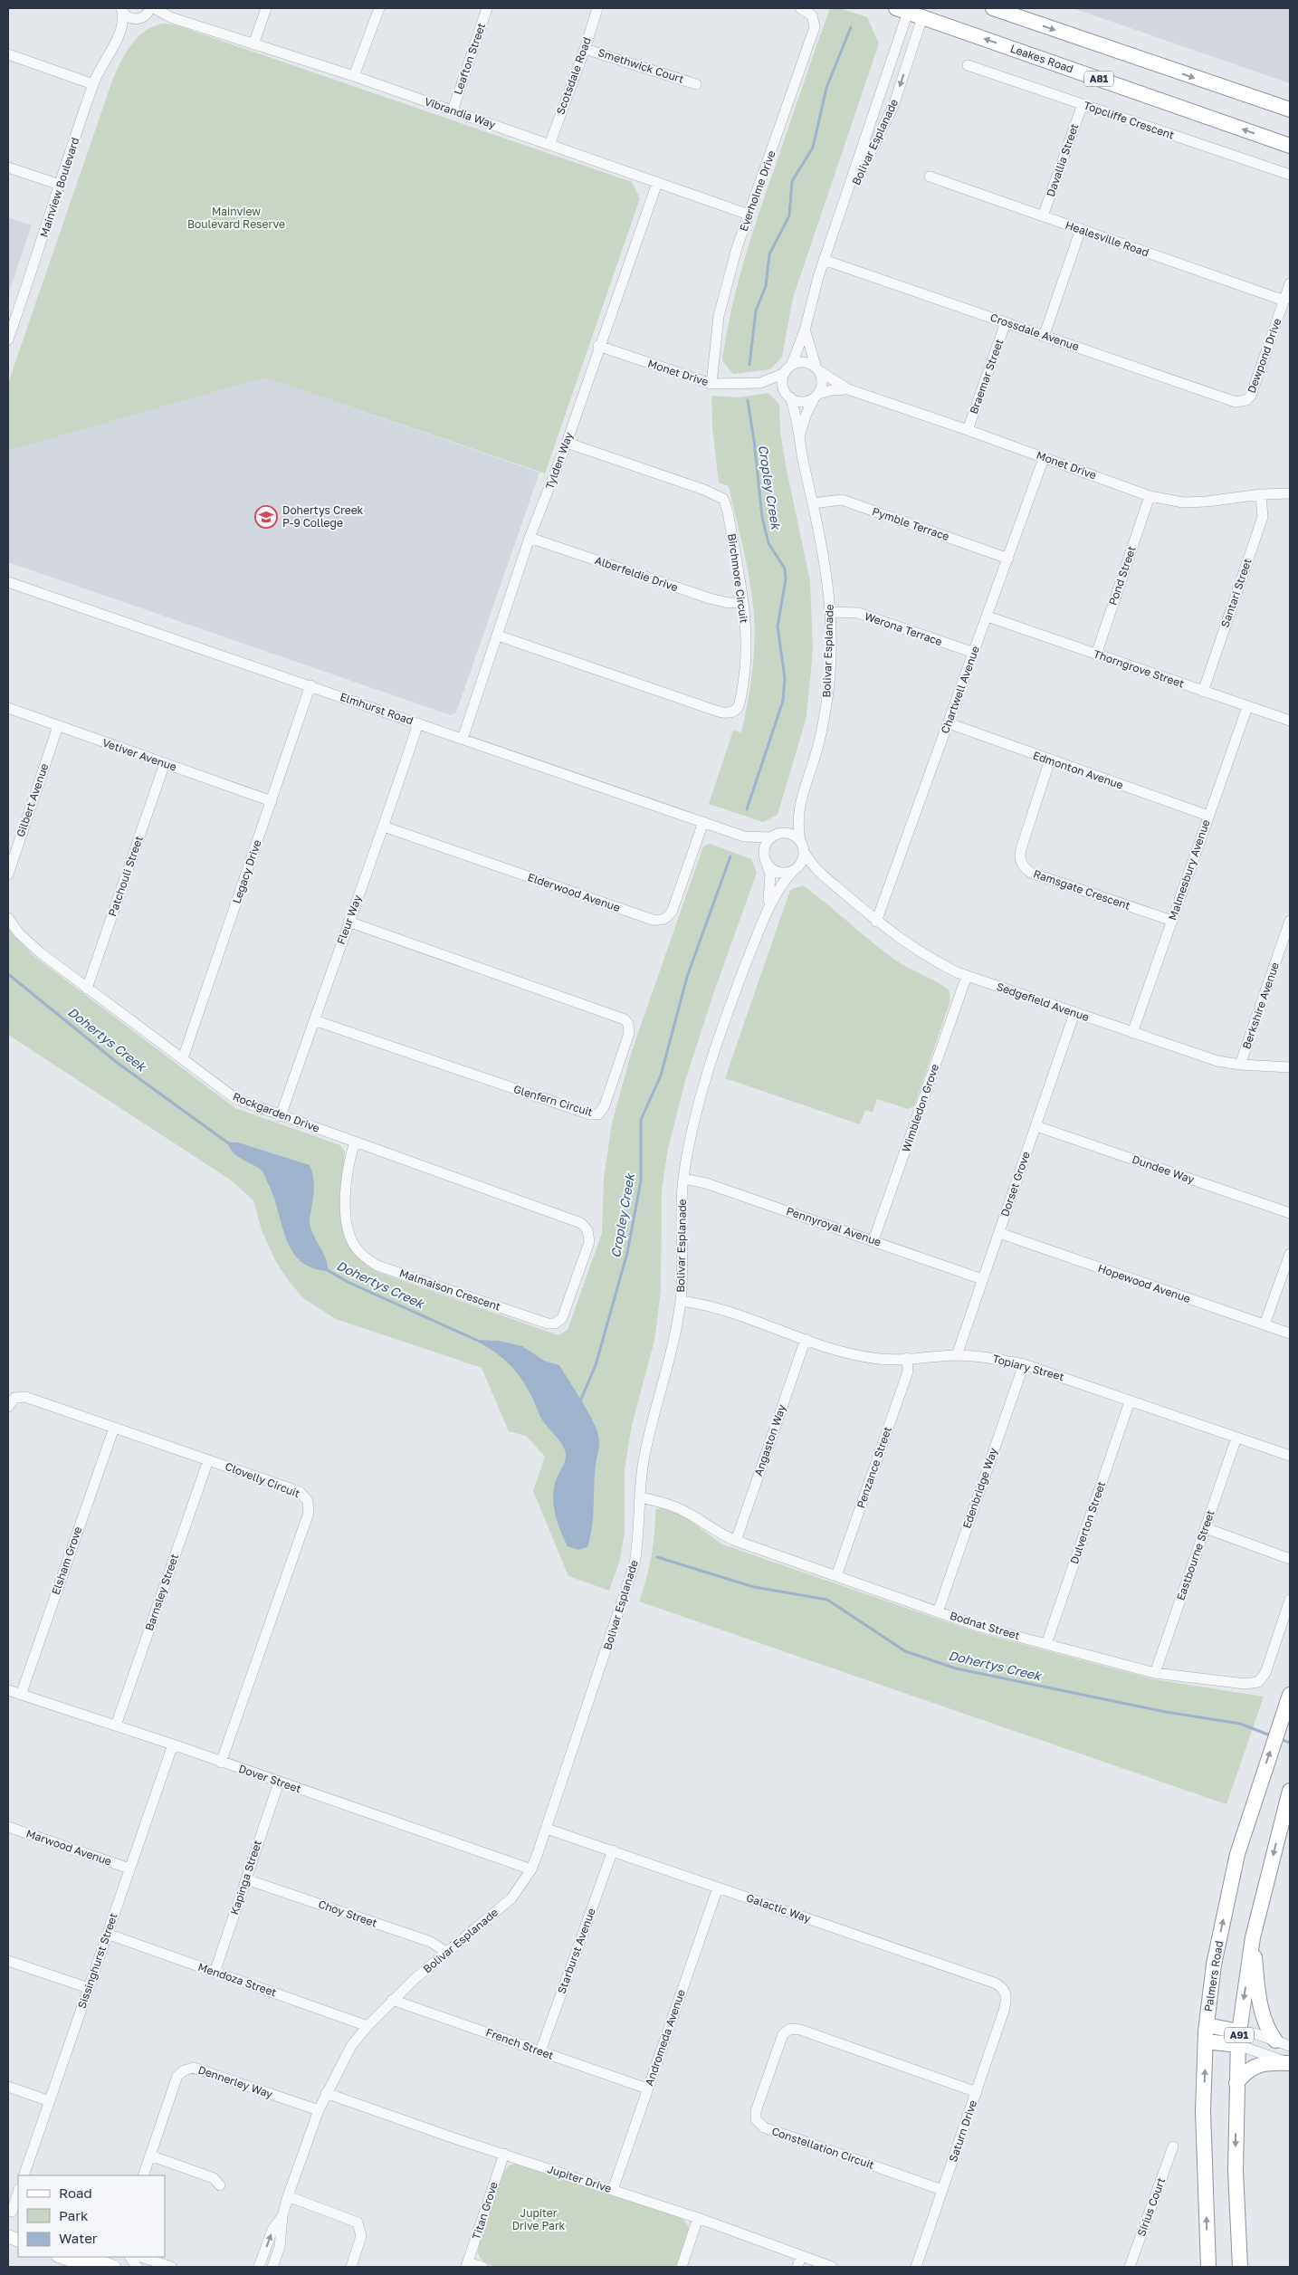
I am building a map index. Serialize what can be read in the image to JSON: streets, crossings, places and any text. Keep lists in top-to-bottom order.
{
  "streets": {
    "highway": [
      "Leakes Road",
      "A81",
      "Palmers Road",
      "A91"
    ],
    "street": [
      "Leafton Street",
      "Smethwick Court",
      "Scotsdale Road",
      "Vibrandia Way",
      "Topcliffe Crescent",
      "Bolivar Esplanade",
      "Davallia Street",
      "Mainview Boulevard",
      "Everholme Drive",
      "Healesville Road",
      "Crossdale Avenue",
      "Dewpond Drive",
      "Monet Drive",
      "Braemar Street",
      "Tylden Way",
      "Pymble Terrace",
      "Alberfeldie Drive",
      "Pond Street",
      "Birchmore Circuit",
      "Santari Street",
      "Werona Terrace",
      "Thorngrove Street",
      "Chartwell Avenue",
      "Elmhurst Road",
      "Vetiver Avenue",
      "Edmonton Avenue",
      "Gilbert Avenue",
      "Malmesbury Avenue",
      "Legacy Drive",
      "Patchouli Street",
      "Ramsgate Crescent",
      "Elderwood Avenue",
      "Fleur Way",
      "Sedgefield Avenue",
      "Berkshire Avenue",
      "Glenfern Circuit",
      "Wimbledon Grove",
      "Rockgarden Drive",
      "Dundee Way",
      "Dorset Grove",
      "Pennyroyal Avenue",
      "Hopewood Avenue",
      "Malmaison Crescent",
      "Topiary Street",
      "Angaston Way",
      "Penzance Street",
      "Clovelly Circuit",
      "Edenbridge Way",
      "Dulverton Street",
      "Eastbourne Street",
      "Elsham Grove",
      "Barnsley Street",
      "Bodnat Street",
      "Dover Street",
      "Marwood Avenue",
      "Kapinga Street",
      "Galactic Way",
      "Choy Street",
      "Starburst Avenue",
      "Sissinghurst Street",
      "Mendoza Street",
      "Andromeda Avenue",
      "French Street",
      "Dennerley Way",
      "Saturn Drive",
      "Constellation Circuit",
      "Jupiter Drive",
      "Sirius Court",
      "Titan Grove"
    ]
  },
  "crossings": [
    ["Leafton Street", "Vibrandia Way"],
    ["Leakes Road", "Bolivar Esplanade"],
    ["Smethwick Court", "Scotsdale Road"],
    ["Scotsdale Road", "Vibrandia Way"],
    ["Vibrandia Way", "Mainview Boulevard"],
    ["Vibrandia Way", "Everholme Drive"],
    ["Vibrandia Way", "Tylden Way"],
    ["Topcliffe Crescent", "Davallia Street"],
    ["Bolivar Esplanade", "Crossdale Avenue"],
    ["Bolivar Esplanade", "Monet Drive"],
    ["Bolivar Esplanade", "Pymble Terrace"],
    ["Bolivar Esplanade", "Werona Terrace"],
    ["Bolivar Esplanade", "Elmhurst Road"],
    ["Bolivar Esplanade", "Sedgefield Avenue"],
    ["Bolivar Esplanade", "Pennyroyal Avenue"],
    ["Bolivar Esplanade", "Topiary Street"],
    ["Bolivar Esplanade", "Bodnat Street"],
    ["Bolivar Esplanade", "Dover Street"],
    ["Bolivar Esplanade", "Galactic Way"],
    ["Bolivar Esplanade", "Choy Street"],
    ["Bolivar Esplanade", "Mendoza Street"],
    ["Bolivar Esplanade", "French Street"],
    ["Bolivar Esplanade", "Dennerley Way"],
    ["Bolivar Esplanade", "Jupiter Drive"],
    ["Davallia Street", "Healesville Road"],
    ["Everholme Drive", "Monet Drive"],
    ["Healesville Road", "Dewpond Drive"],
    ["Crossdale Avenue", "Dewpond Drive"],
    ["Crossdale Avenue", "Braemar Street"],
    ["Monet Drive", "Braemar Street"],
    ["Monet Drive", "Tylden Way"],
    ["Monet Drive", "Pond Street"],
    ["Monet Drive", "Santari Street"],
    ["Monet Drive", "Chartwell Avenue"],
    ["Tylden Way", "Alberfeldie Drive"],
    ["Tylden Way", "Birchmore Circuit"],
    ["Tylden Way", "Elmhurst Road"],
    ["Pymble Terrace", "Chartwell Avenue"],
    ["Alberfeldie Drive", "Birchmore Circuit"],
    ["Pond Street", "Thorngrove Street"],
    ["Santari Street", "Thorngrove Street"],
    ["Werona Terrace", "Chartwell Avenue"],
    ["Thorngrove Street", "Chartwell Avenue"],
    ["Thorngrove Street", "Malmesbury Avenue"],
    ["Chartwell Avenue", "Edmonton Avenue"],
    ["Chartwell Avenue", "Sedgefield Avenue"],
    ["Elmhurst Road", "Legacy Drive"],
    ["Elmhurst Road", "Elderwood Avenue"],
    ["Elmhurst Road", "Fleur Way"],
    ["Elmhurst Road", "Sedgefield Avenue"],
    ["Vetiver Avenue", "Gilbert Avenue"],
    ["Vetiver Avenue", "Legacy Drive"],
    ["Vetiver Avenue", "Patchouli Street"],
    ["Edmonton Avenue", "Malmesbury Avenue"],
    ["Edmonton Avenue", "Ramsgate Crescent"],
    ["Malmesbury Avenue", "Ramsgate Crescent"],
    ["Malmesbury Avenue", "Sedgefield Avenue"],
    ["Legacy Drive", "Rockgarden Drive"],
    ["Patchouli Street", "Rockgarden Drive"],
    ["Elderwood Avenue", "Fleur Way"],
    ["Fleur Way", "Glenfern Circuit"],
    ["Fleur Way", "Rockgarden Drive"],
    ["Sedgefield Avenue", "Berkshire Avenue"],
    ["Sedgefield Avenue", "Wimbledon Grove"],
    ["Sedgefield Avenue", "Dorset Grove"],
    ["Wimbledon Grove", "Pennyroyal Avenue"],
    ["Rockgarden Drive", "Malmaison Crescent"],
    ["Dundee Way", "Dorset Grove"],
    ["Dorset Grove", "Pennyroyal Avenue"],
    ["Dorset Grove", "Hopewood Avenue"],
    ["Dorset Grove", "Topiary Street"],
    ["Topiary Street", "Angaston Way"],
    ["Topiary Street", "Penzance Street"],
    ["Topiary Street", "Edenbridge Way"],
    ["Topiary Street", "Dulverton Street"],
    ["Topiary Street", "Eastbourne Street"],
    ["Angaston Way", "Bodnat Street"],
    ["Penzance Street", "Bodnat Street"],
    ["Clovelly Circuit", "Elsham Grove"],
    ["Clovelly Circuit", "Barnsley Street"],
    ["Clovelly Circuit", "Dover Street"],
    ["Edenbridge Way", "Bodnat Street"],
    ["Dulverton Street", "Bodnat Street"],
    ["Eastbourne Street", "Bodnat Street"],
    ["Elsham Grove", "Dover Street"],
    ["Barnsley Street", "Dover Street"],
    ["Dover Street", "Kapinga Street"],
    ["Dover Street", "Sissinghurst Street"],
    ["Marwood Avenue", "Sissinghurst Street"],
    ["Kapinga Street", "Choy Street"],
    ["Kapinga Street", "Mendoza Street"],
    ["Galactic Way", "Starburst Avenue"],
    ["Galactic Way", "Andromeda Avenue"],
    ["Galactic Way", "Saturn Drive"],
    ["Starburst Avenue", "French Street"],
    ["Sissinghurst Street", "Mendoza Street"],
    ["Andromeda Avenue", "French Street"],
    ["Andromeda Avenue", "Jupiter Drive"],
    ["Saturn Drive", "Constellation Circuit"],
    ["Jupiter Drive", "Titan Grove"]
  ],
  "water": ["Cropley Creek", "Dohertys Creek"],
  "parks": ["Mainview Boulevard Reserve", "Jupiter Drive Park"],
  "places": {
    "school or university": ["Dohertys Creek P-9 College"]
  },
  "legend": ["Road", "Park", "Water"]
}
